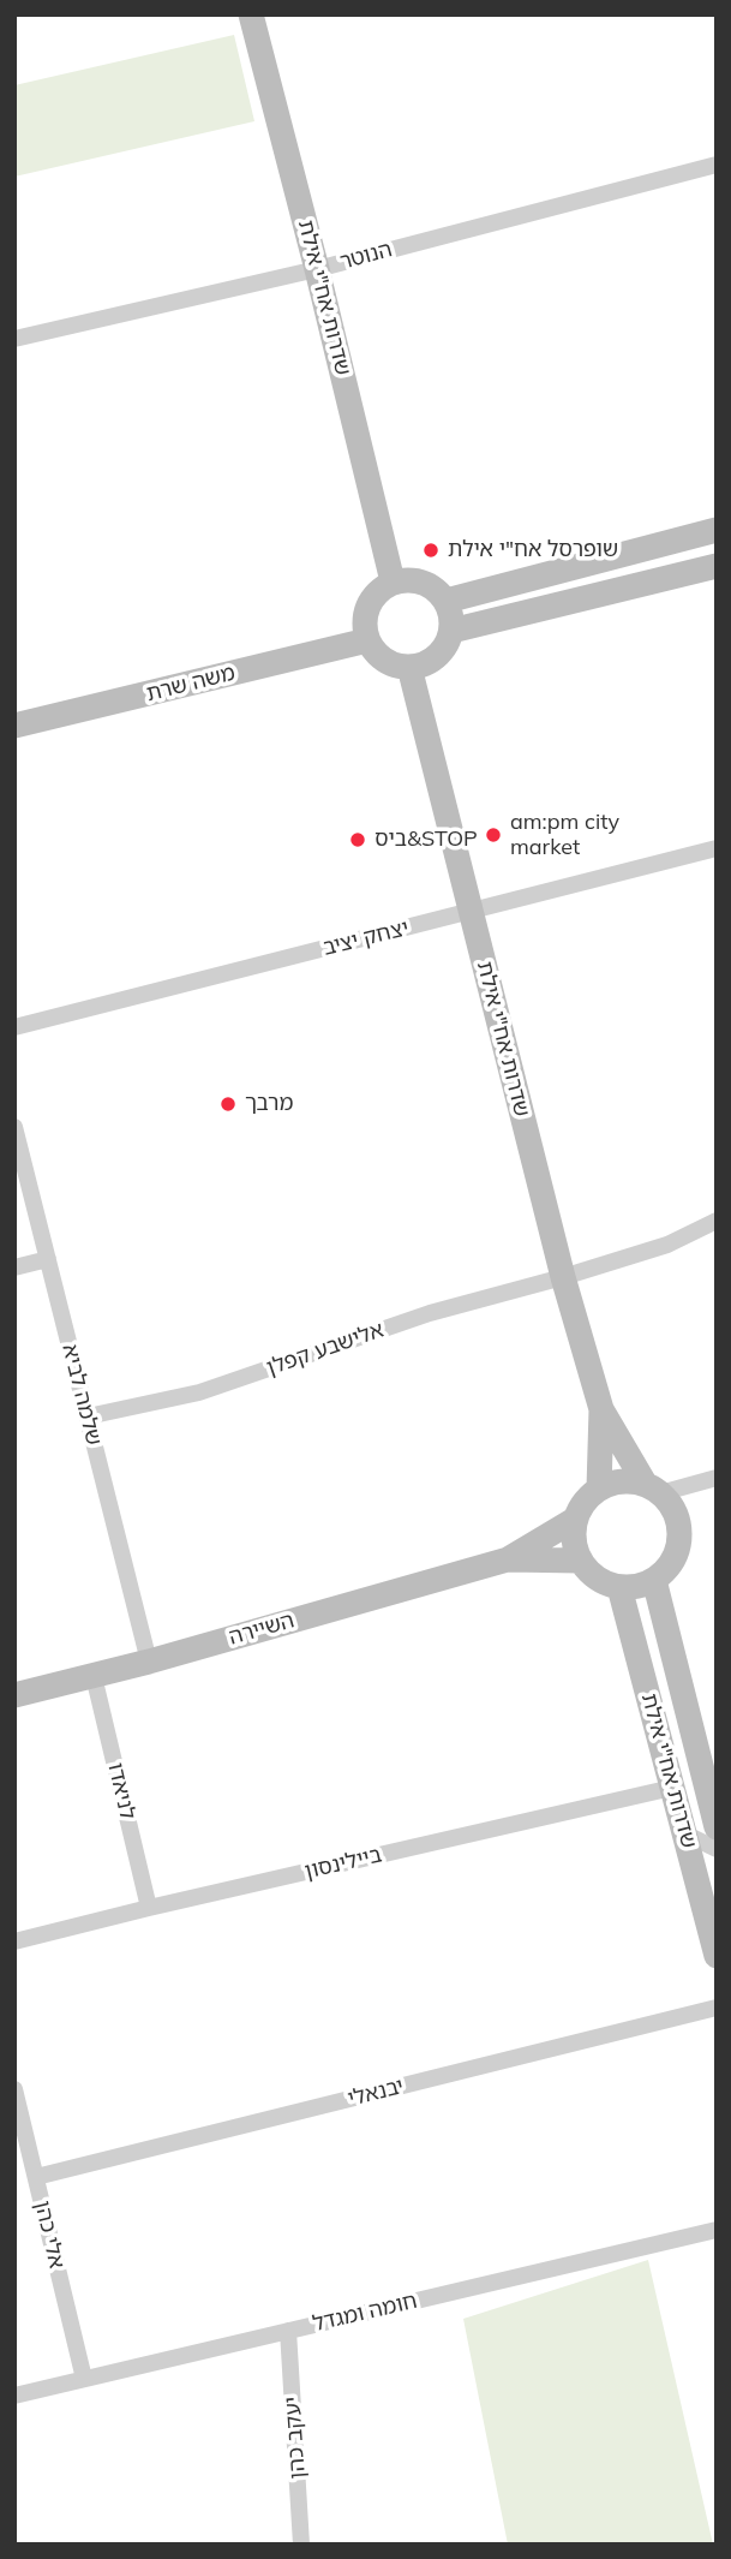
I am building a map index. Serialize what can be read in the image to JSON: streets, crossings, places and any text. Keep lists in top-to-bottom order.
{
  "streets": {
    "main road": ["שדרות אח\"י אילת", "משה שרת", "השיירה"],
    "street": [
      "הנוטר",
      "יצחק יציב",
      "אלישבע קפלן",
      "שלמה לביא",
      "לניאדו",
      "ביילינסון",
      "יבנאלי",
      "אלי כהן",
      "חומה ומגדל",
      "יעקב כהן"
    ]
  },
  "crossings": [
    ["הנוטר", "שדרות אח\"י אילת"],
    ["שדרות אח\"י אילת", "משה שרת"],
    ["שדרות אח\"י אילת", "יצחק יציב"],
    ["שדרות אח\"י אילת", "אלישבע קפלן"],
    ["שדרות אח\"י אילת", "השיירה"],
    ["שדרות אח\"י אילת", "ביילינסון"],
    ["אלישבע קפלן", "שלמה לביא"],
    ["שלמה לביא", "השיירה"],
    ["השיירה", "לניאדו"],
    ["לניאדו", "ביילינסון"],
    ["יבנאלי", "אלי כהן"],
    ["אלי כהן", "חומה ומגדל"],
    ["חומה ומגדל", "יעקב כהן"]
  ],
  "places": [
    "שופרסל אח\"י אילת",
    "am:pm city market",
    "ביס&STOP",
    "מרבך"
  ]
}
